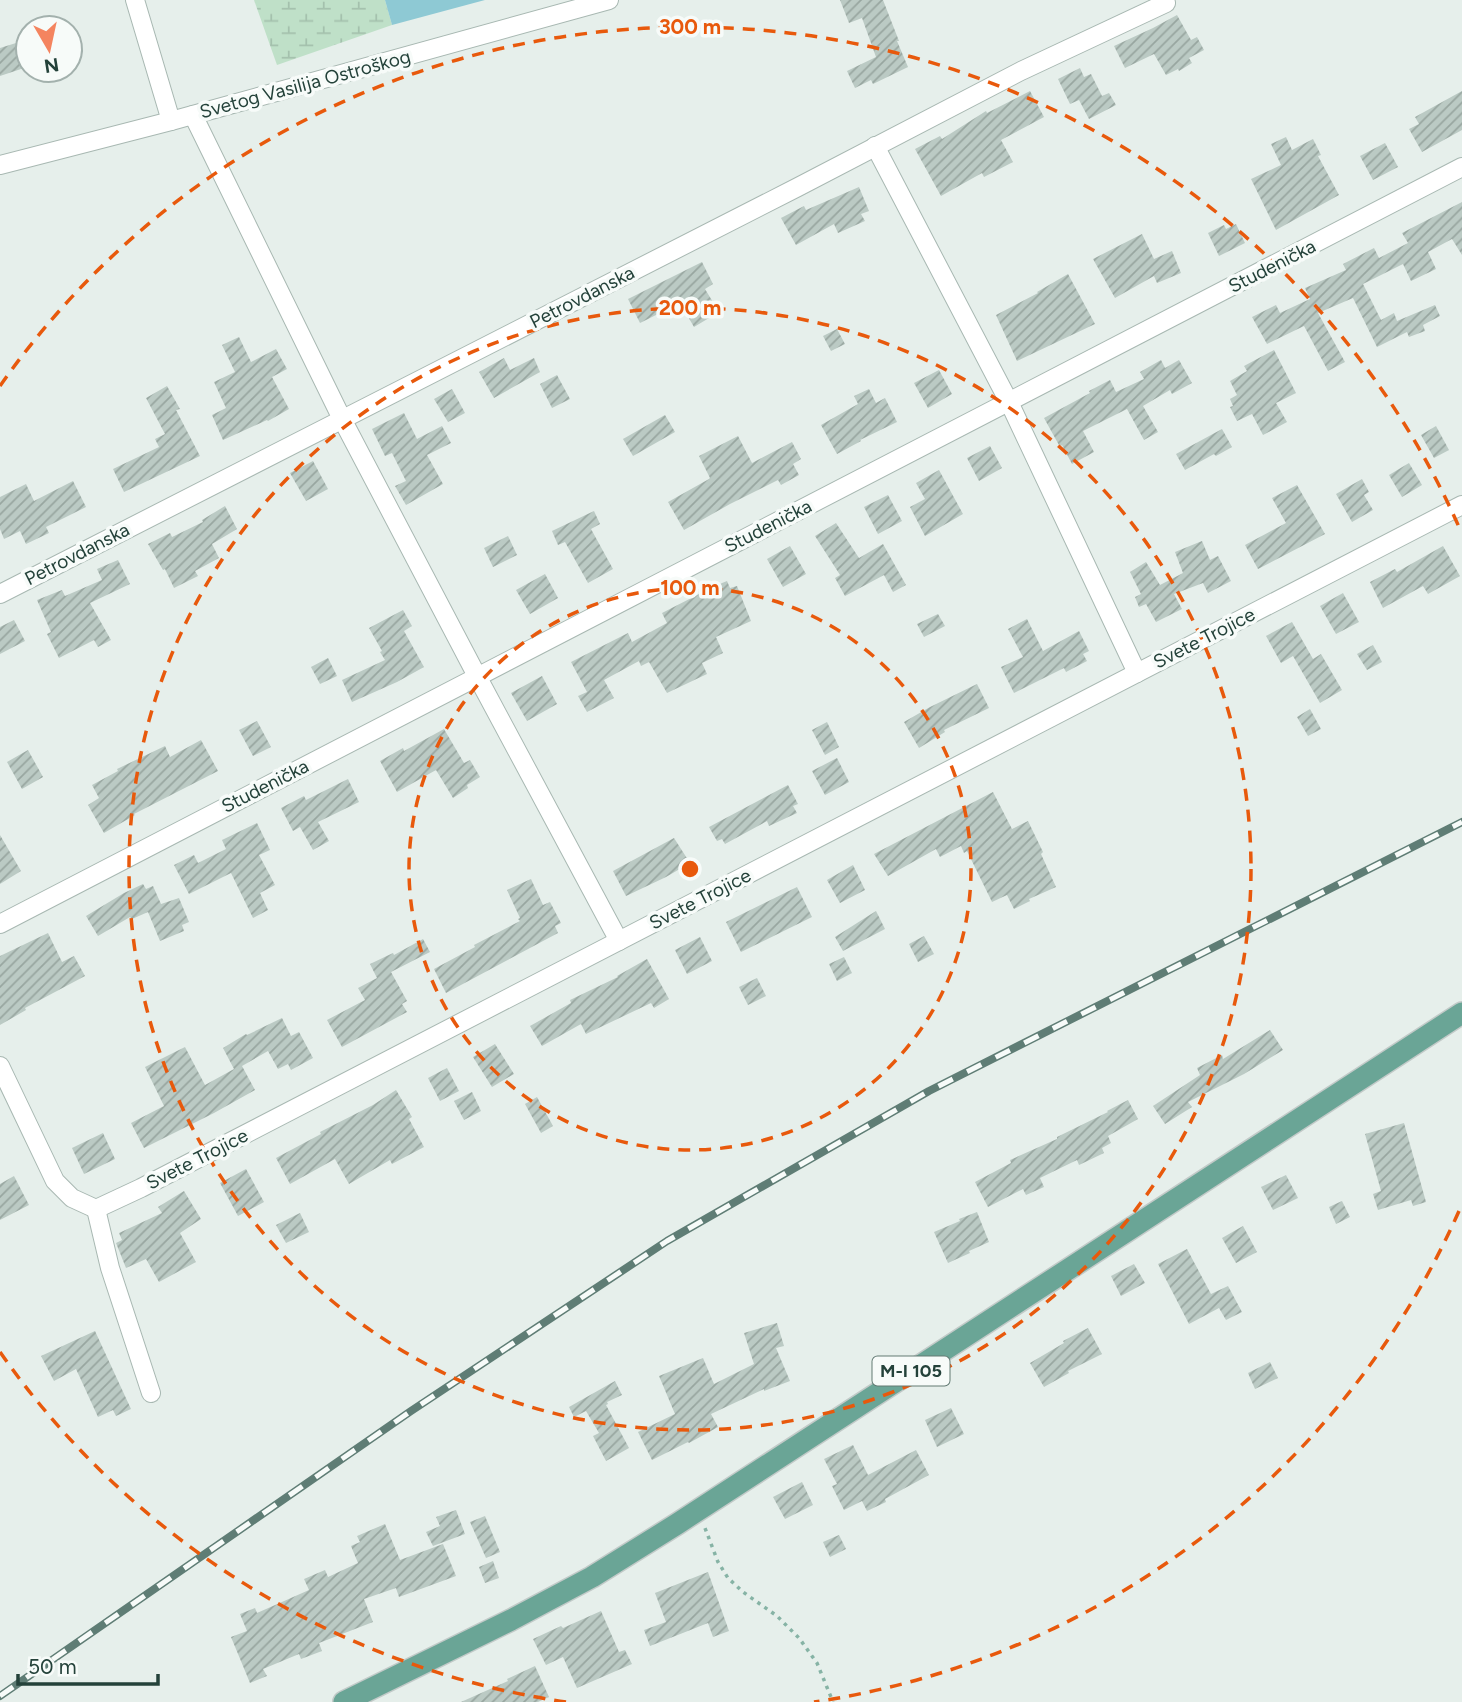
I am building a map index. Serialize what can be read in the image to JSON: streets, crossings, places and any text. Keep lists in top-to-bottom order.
{
  "streets": {
    "main road": ["M-I 105"],
    "street": [
      "Svetog Vasilija Ostroškog",
      "Studenička",
      "Petrovdanska",
      "Svete Trojice"
    ]
  },
  "scale_bar": "50 m",
  "north": "bottom",
  "rings": ["300 m", "200 m", "100 m"]
}
